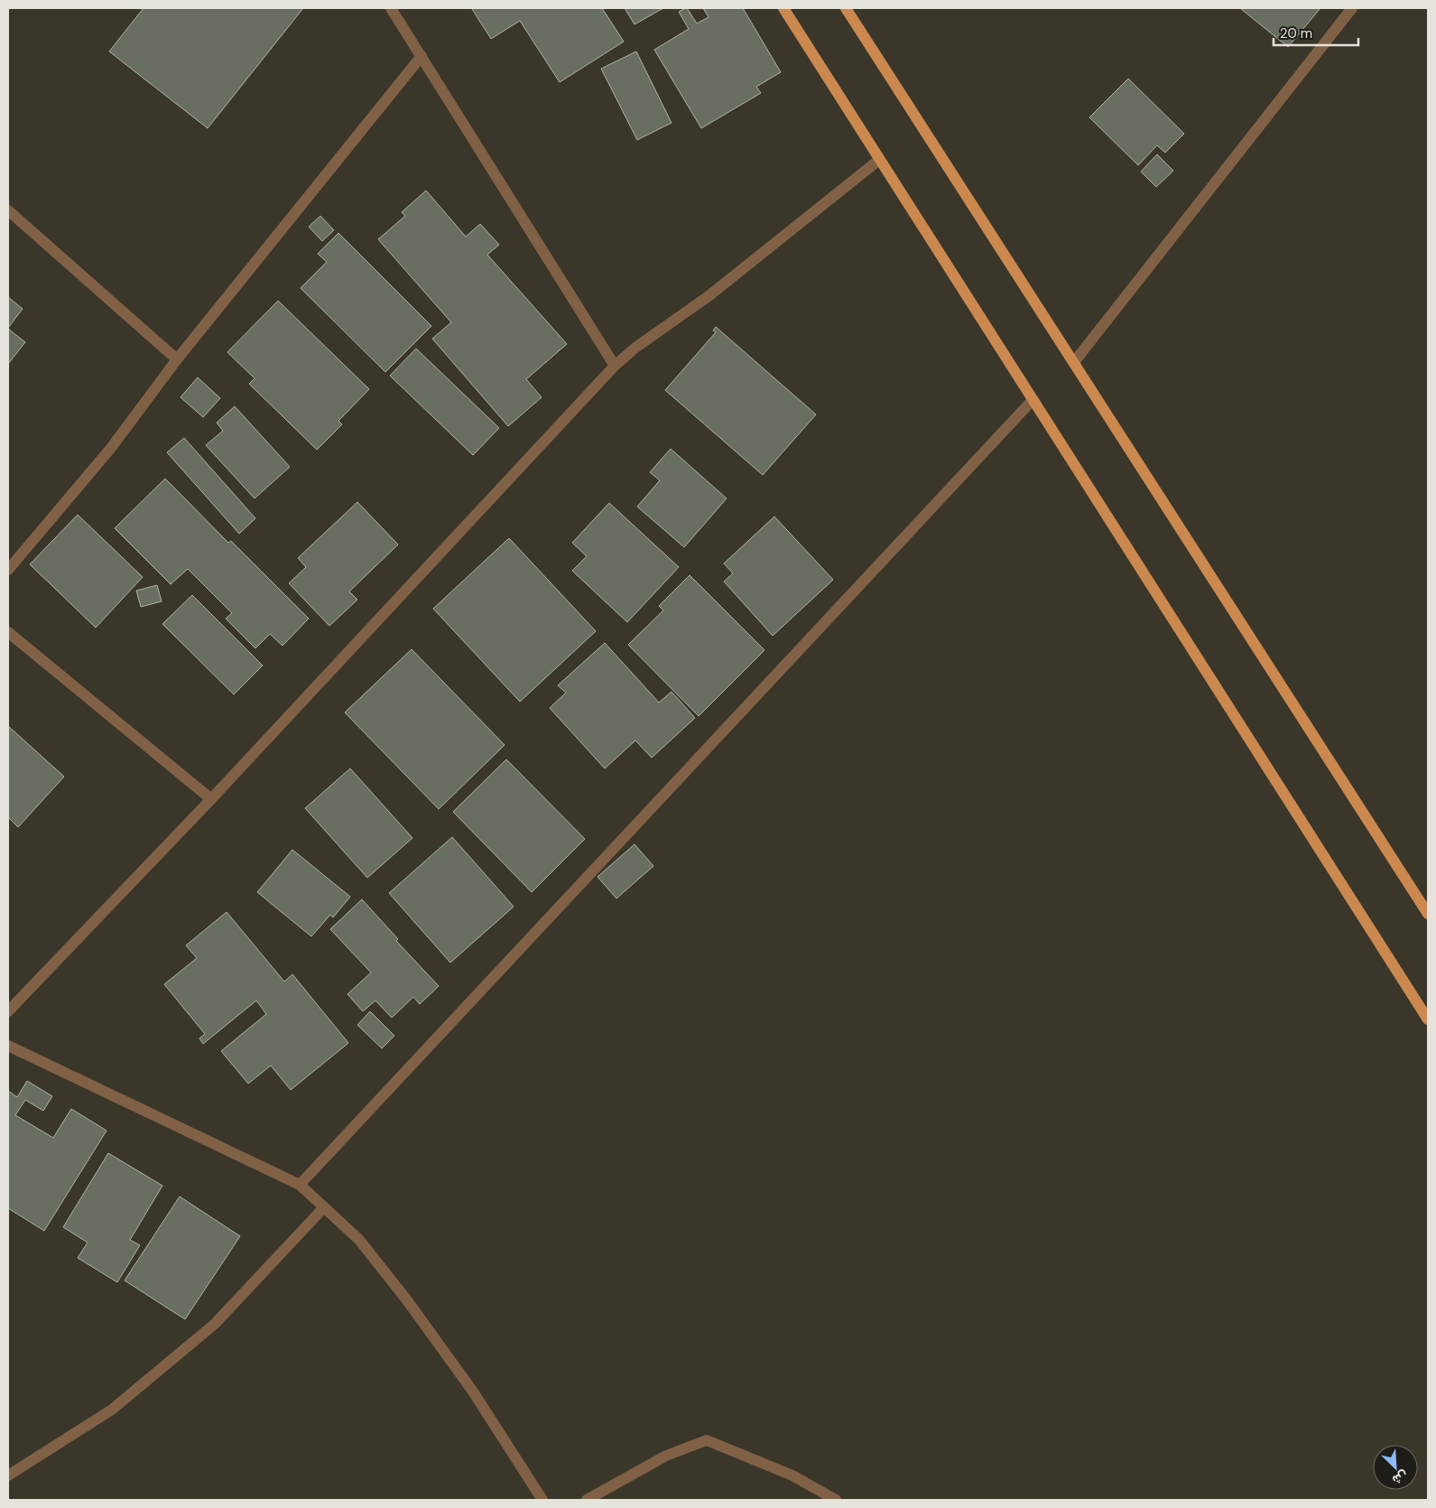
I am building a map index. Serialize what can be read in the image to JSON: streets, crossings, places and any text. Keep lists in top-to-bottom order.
{
  "scale_bar": "20 m",
  "north": "bottom right"
}
